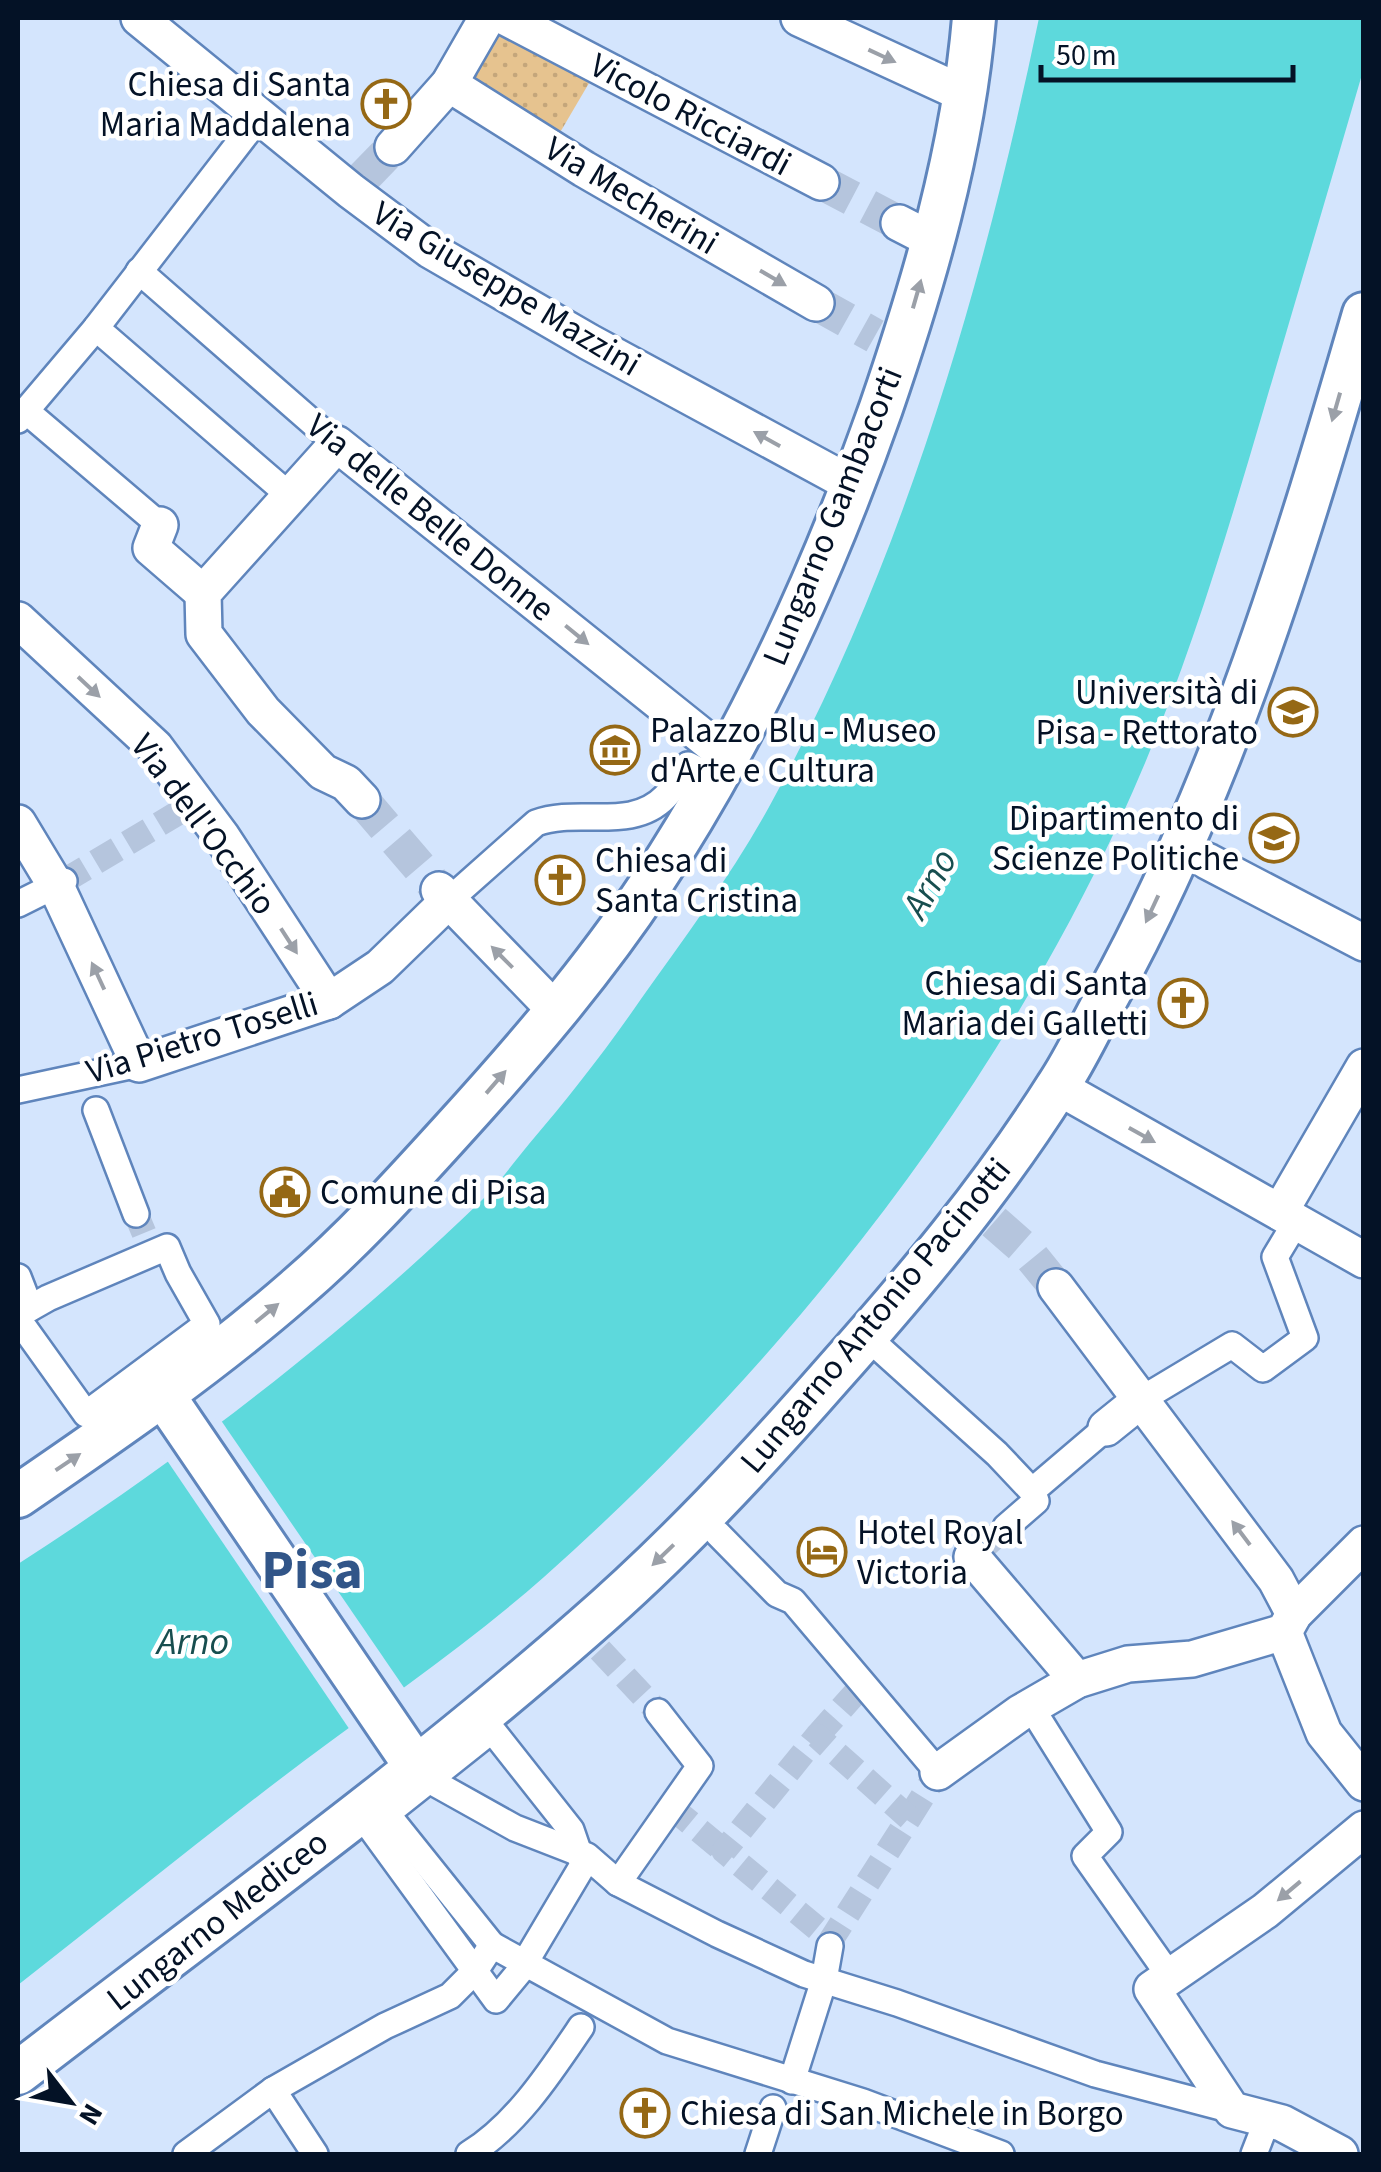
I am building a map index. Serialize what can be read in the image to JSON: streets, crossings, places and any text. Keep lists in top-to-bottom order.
{
  "streets": {
    "street": [
      "Vicolo Ricciardi",
      "Via Mecherini",
      "Via Giuseppe Mazzini",
      "Lungarno Gambacorti",
      "Via delle Belle Donne",
      "Via dell'Occhio",
      "Via Pietro Toselli",
      "Lungarno Antonio Pacinotti",
      "Lungarno Mediceo"
    ]
  },
  "crossings": [
    ["Via Giuseppe Mazzini", "Lungarno Gambacorti"],
    ["Lungarno Gambacorti", "Via delle Belle Donne"],
    ["Lungarno Gambacorti", "Via Pietro Toselli"],
    ["Via delle Belle Donne", "Via Pietro Toselli"],
    ["Via dell'Occhio", "Via Pietro Toselli"],
    ["Lungarno Antonio Pacinotti", "Lungarno Mediceo"]
  ],
  "one_way": ["Lungarno Gambacorti", "Lungarno Antonio Pacinotti"],
  "districts": ["Pisa"],
  "water": ["Arno"],
  "places": {
    "church": [
      "Chiesa di Santa Maria Maddalena",
      "Chiesa di Santa Cristina",
      "Chiesa di Santa Maria dei Galletti",
      "Chiesa di San Michele in Borgo"
    ],
    "school or university": ["Università di Pisa - Rettorato", "Dipartimento di Scienze Politiche"],
    "museum": ["Palazzo Blu - Museo d'Arte e Cultura"],
    "public building": ["Comune di Pisa"],
    "hotel": ["Hotel Royal Victoria"]
  },
  "scale_bar": "50 m",
  "north": "bottom right"
}
